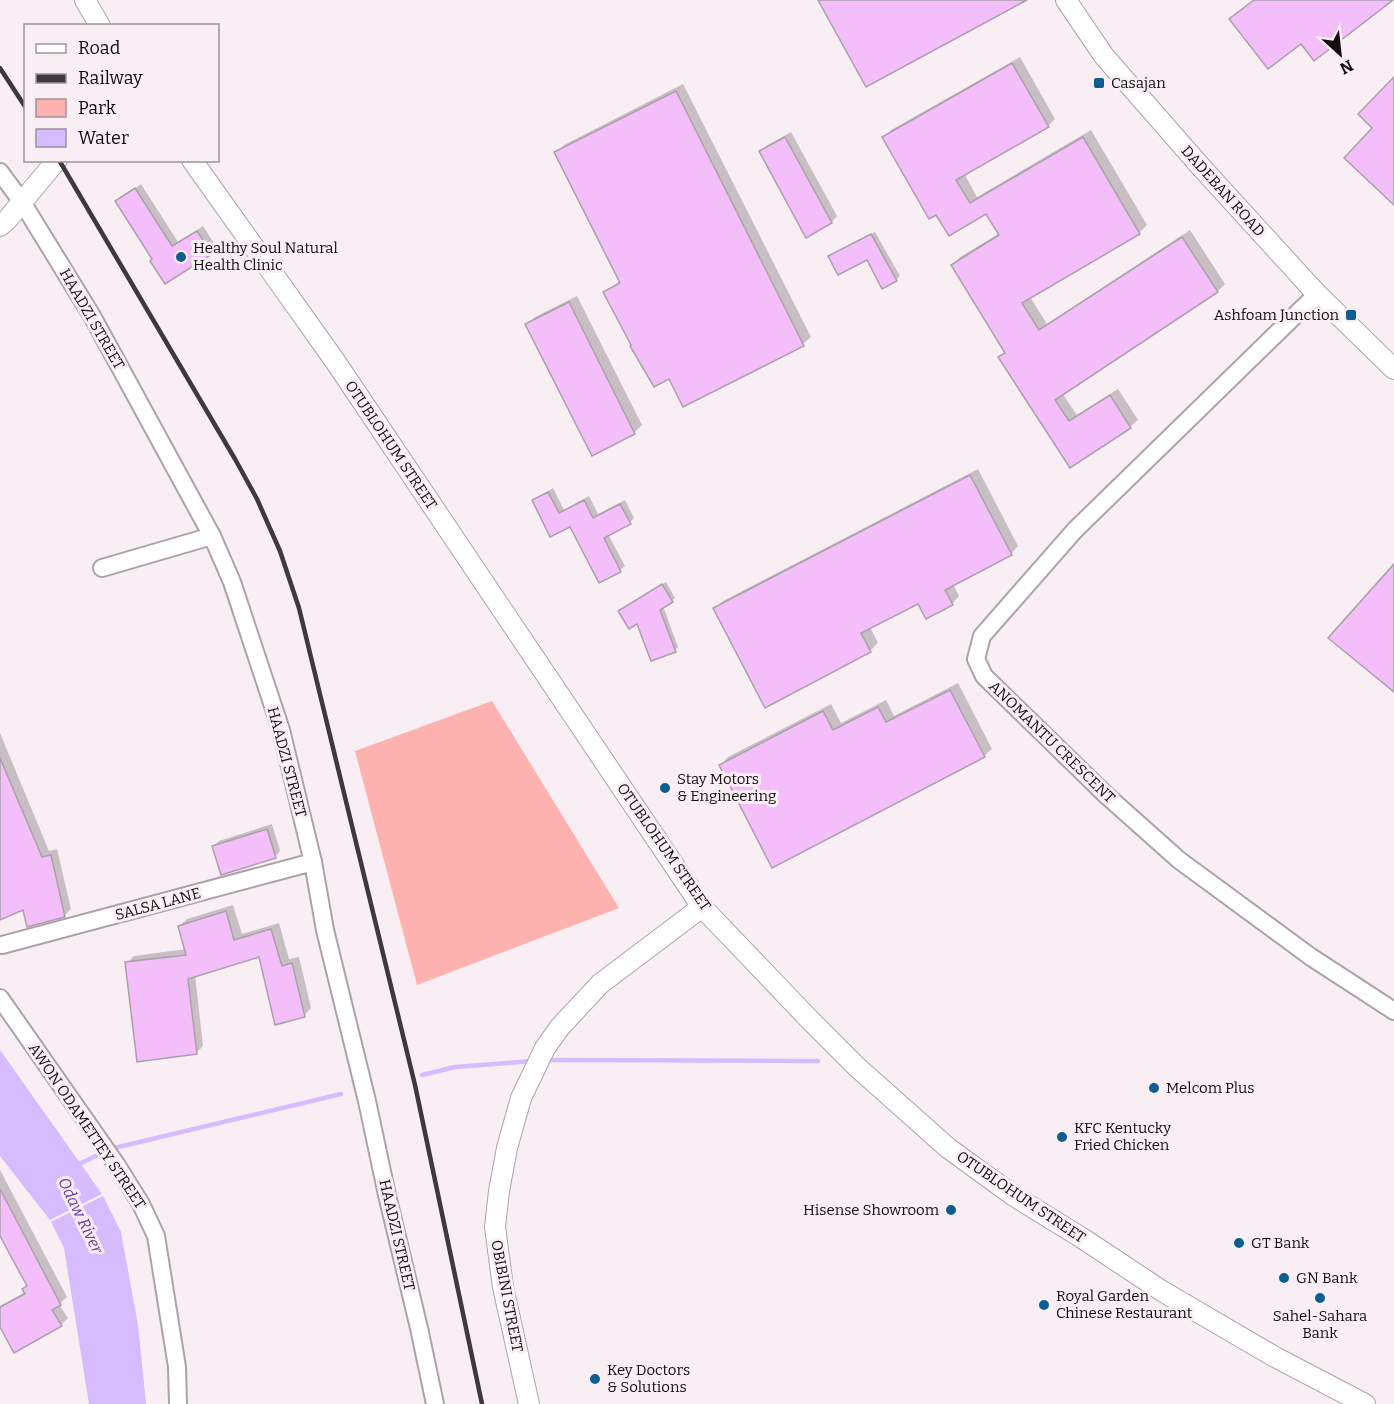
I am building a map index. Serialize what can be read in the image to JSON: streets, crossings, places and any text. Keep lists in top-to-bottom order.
{
  "streets": {
    "street": [
      "DADEBAN ROAD",
      "HAADZI STREET",
      "OTUBLOHUM STREET",
      "ANOMANTU CRESCENT",
      "SALSA LANE",
      "AWON ODAMETTEY STREET",
      "OBIBINI STREET"
    ]
  },
  "crossings": [
    ["DADEBAN ROAD", "ANOMANTU CRESCENT"],
    ["HAADZI STREET", "SALSA LANE"],
    ["OTUBLOHUM STREET", "OBIBINI STREET"]
  ],
  "water": ["Odaw River"],
  "places": {
    "transit": ["Casajan", "Ashfoam Junction"],
    "other": [
      "Healthy Soul Natural Health Clinic",
      "Stay Motors & Engineering",
      "Melcom Plus",
      "KFC Kentucky Fried Chicken",
      "Hisense Showroom",
      "GT Bank",
      "GN Bank",
      "Sahel-Sahara Bank",
      "Royal Garden Chinese Restaurant",
      "Key Doctors & Solutions"
    ]
  },
  "legend": [
    "Road",
    "Railway",
    "Park",
    "Water"
  ],
  "north": "bottom right"
}
